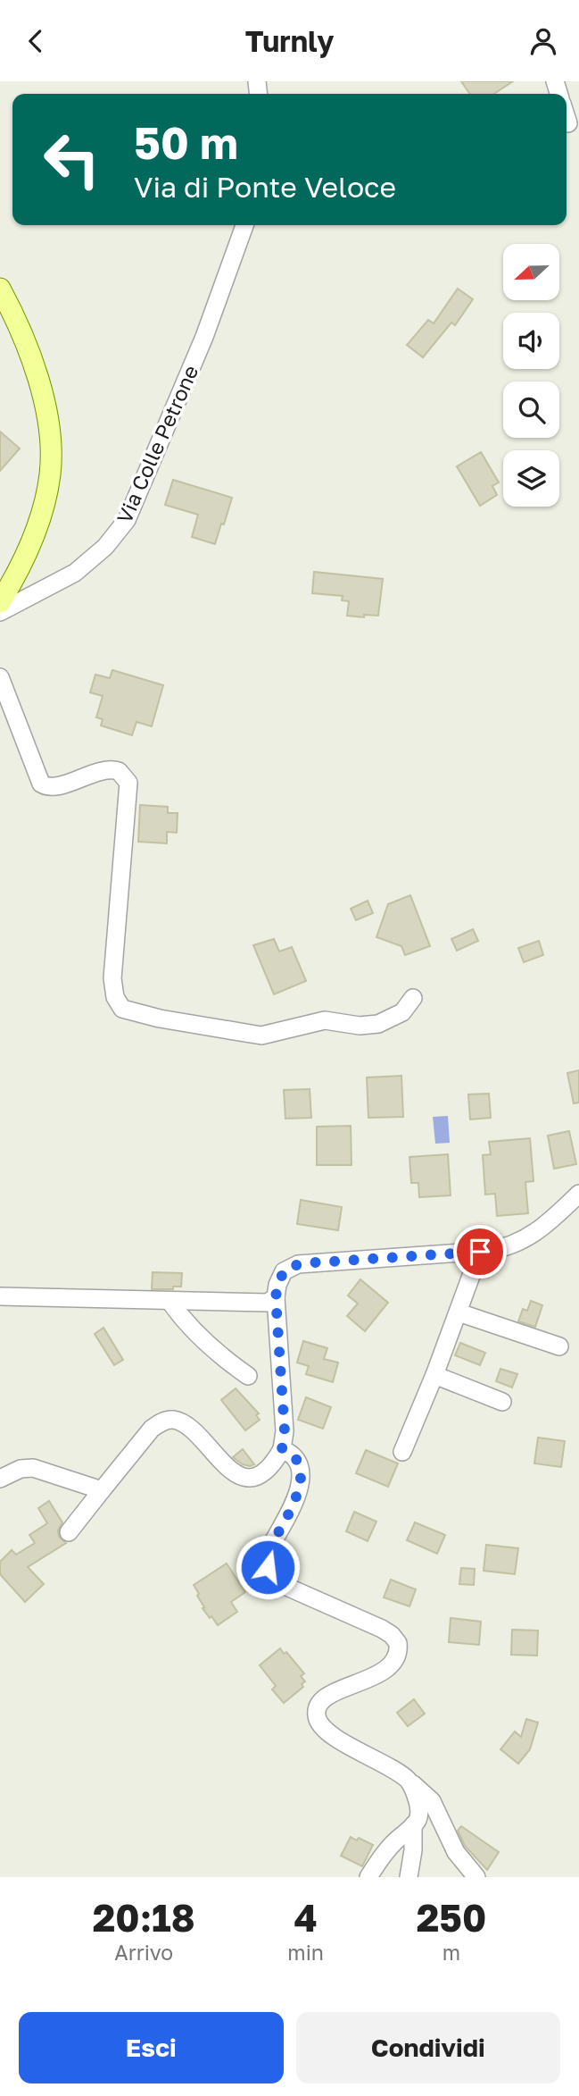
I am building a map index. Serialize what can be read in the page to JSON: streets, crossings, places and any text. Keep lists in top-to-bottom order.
{
  "streets": {
    "street": ["Via Colle Petrone"]
  },
  "north": "left",
  "page": {
    "header": "Turnly",
    "turn": ["50 m", "Via di Ponte Veloce"],
    "eta": [
      "20:18",
      "Arrivo",
      "4",
      "min",
      "250",
      "m"
    ],
    "buttons": ["Esci", "Condividi"]
  }
}
